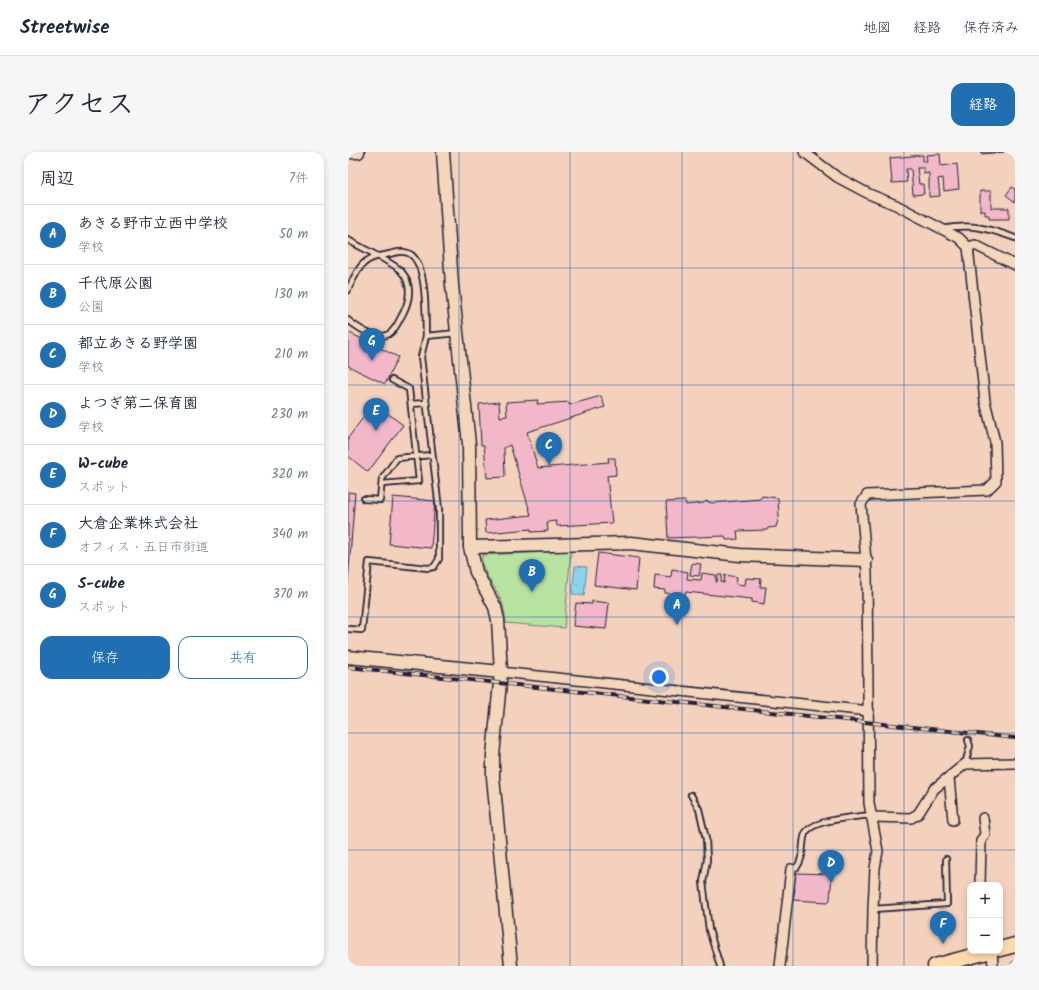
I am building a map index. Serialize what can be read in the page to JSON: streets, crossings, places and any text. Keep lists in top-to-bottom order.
{
  "page": {
    "header": "Streetwise",
    "nav": ["地図", "経路", "保存済み"],
    "title": "アクセス",
    "buttons": [
      "経路",
      ["保存", "共有"]
    ],
    "heading": ["周辺", "7件"],
    "list": [
      {
        "mark": "A",
        "name": "あきる野市立西中学校",
        "note": "学校",
        "value": "50 m"
      },
      {
        "mark": "B",
        "name": "千代原公園",
        "note": "公園",
        "value": "130 m"
      },
      {
        "mark": "C",
        "name": "都立あきる野学園",
        "note": "学校",
        "value": "210 m"
      },
      {
        "mark": "D",
        "name": "よつぎ第二保育園",
        "note": "学校",
        "value": "230 m"
      },
      {
        "mark": "E",
        "name": "W-cube",
        "note": "スポット",
        "value": "320 m"
      },
      {
        "mark": "F",
        "name": "大倉企業株式会社",
        "note": "オフィス · 五日市街道",
        "value": "340 m"
      },
      {
        "mark": "G",
        "name": "S-cube",
        "note": "スポット",
        "value": "370 m"
      }
    ],
    "pins": [
      "G",
      "E",
      "C",
      "B",
      "A",
      "D",
      "F"
    ],
    "map_buttons": ["+", "−"]
  }
}
